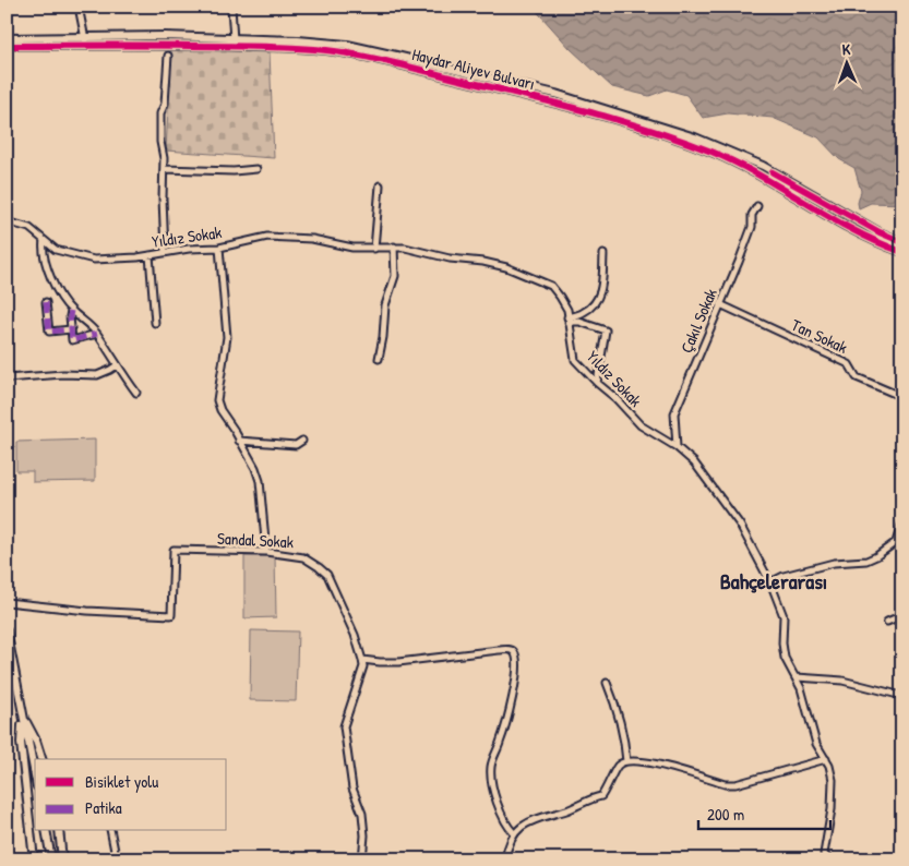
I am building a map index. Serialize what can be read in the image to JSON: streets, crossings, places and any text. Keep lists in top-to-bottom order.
{
  "streets": {
    "main road": ["Haydar Aliyev Bulvarı"],
    "street": [
      "Yıldız Sokak",
      "Çakıl Sokak",
      "Tan Sokak",
      "Sandal Sokak"
    ]
  },
  "crossings": [
    ["Yıldız Sokak", "Çakıl Sokak"],
    ["Çakıl Sokak", "Tan Sokak"]
  ],
  "districts": ["Bahçelerarası"],
  "legend": ["Bisiklet yolu", "Patika"],
  "scale_bar": "200 m",
  "north": "top"
}
